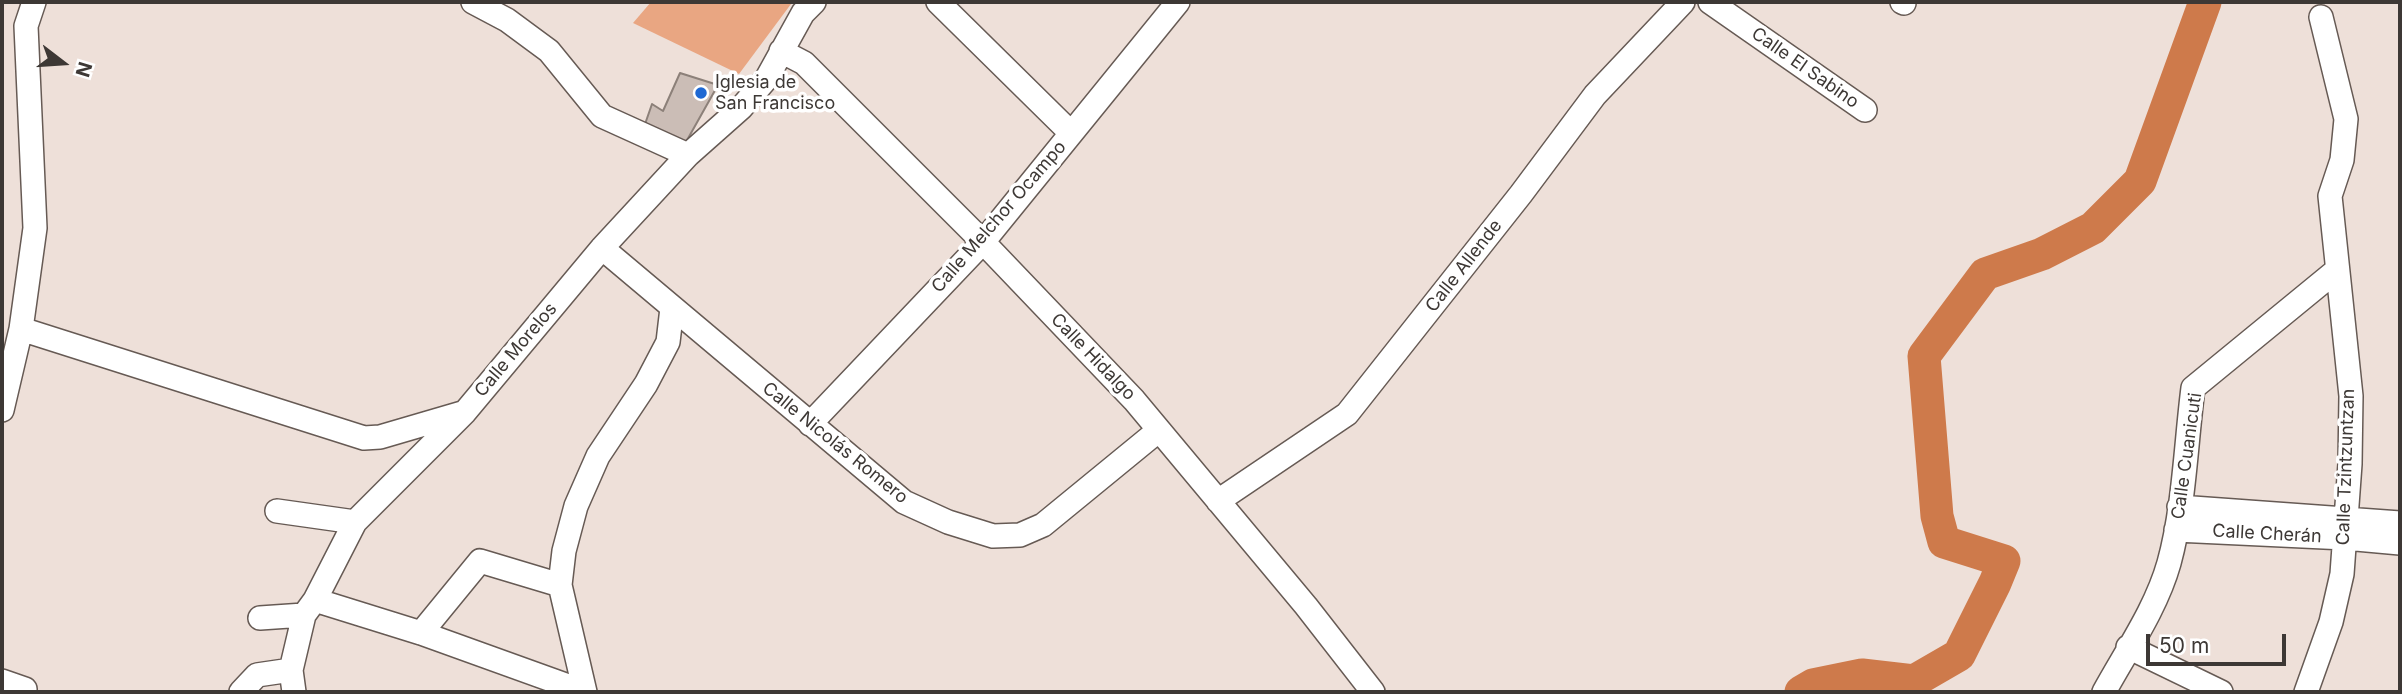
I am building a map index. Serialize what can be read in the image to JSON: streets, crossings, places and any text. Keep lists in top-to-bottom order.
{
  "streets": {
    "street": [
      "Calle El Sabino",
      "Calle Melchor Ocampo",
      "Calle Allende",
      "Calle Morelos",
      "Calle Hidalgo",
      "Calle Nicolás Romero",
      "Calle Cuanicuti",
      "Calle Tzintzuntzan",
      "Calle Cherán"
    ]
  },
  "crossings": [
    ["Calle Melchor Ocampo", "Calle Hidalgo"],
    ["Calle Melchor Ocampo", "Calle Nicolás Romero"],
    ["Calle Allende", "Calle Hidalgo"],
    ["Calle Morelos", "Calle Hidalgo"],
    ["Calle Morelos", "Calle Nicolás Romero"],
    ["Calle Hidalgo", "Calle Nicolás Romero"],
    ["Calle Cuanicuti", "Calle Tzintzuntzan"],
    ["Calle Cuanicuti", "Calle Cherán"],
    ["Calle Tzintzuntzan", "Calle Cherán"]
  ],
  "places": ["Iglesia de San Francisco"],
  "scale_bar": "50 m",
  "north": "right"
}
